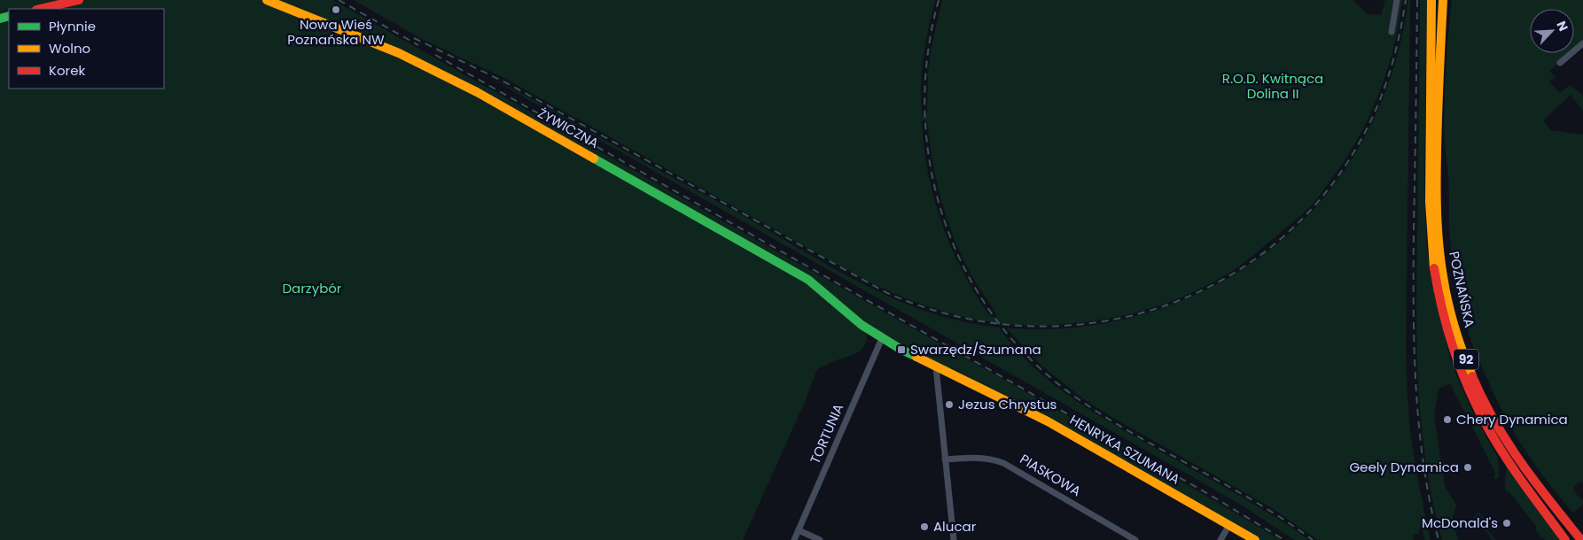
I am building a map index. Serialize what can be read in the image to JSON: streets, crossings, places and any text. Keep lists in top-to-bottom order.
{
  "streets": {
    "street": [
      "ŻYWICZNA",
      "POZNAŃSKA",
      "92",
      "TORTUNIA",
      "HENRYKA SZUMANA",
      "PIASKOWA"
    ]
  },
  "crossings": [
    ["ŻYWICZNA", "HENRYKA SZUMANA"],
    ["POZNAŃSKA", "92"],
    ["TORTUNIA", "HENRYKA SZUMANA"]
  ],
  "parks": ["R.O.D. Kwitnąca Dolina II", "Darzybór"],
  "places": {
    "other": [
      "Nowa Wieś Poznańska NW",
      "Jezus Chrystus",
      "Chery Dynamica",
      "Geely Dynamica",
      "McDonald's",
      "Alucar"
    ],
    "transit": ["Swarzędz/Szumana"]
  },
  "legend": ["Płynnie", "Wolno", "Korek"],
  "north": "top right"
}
